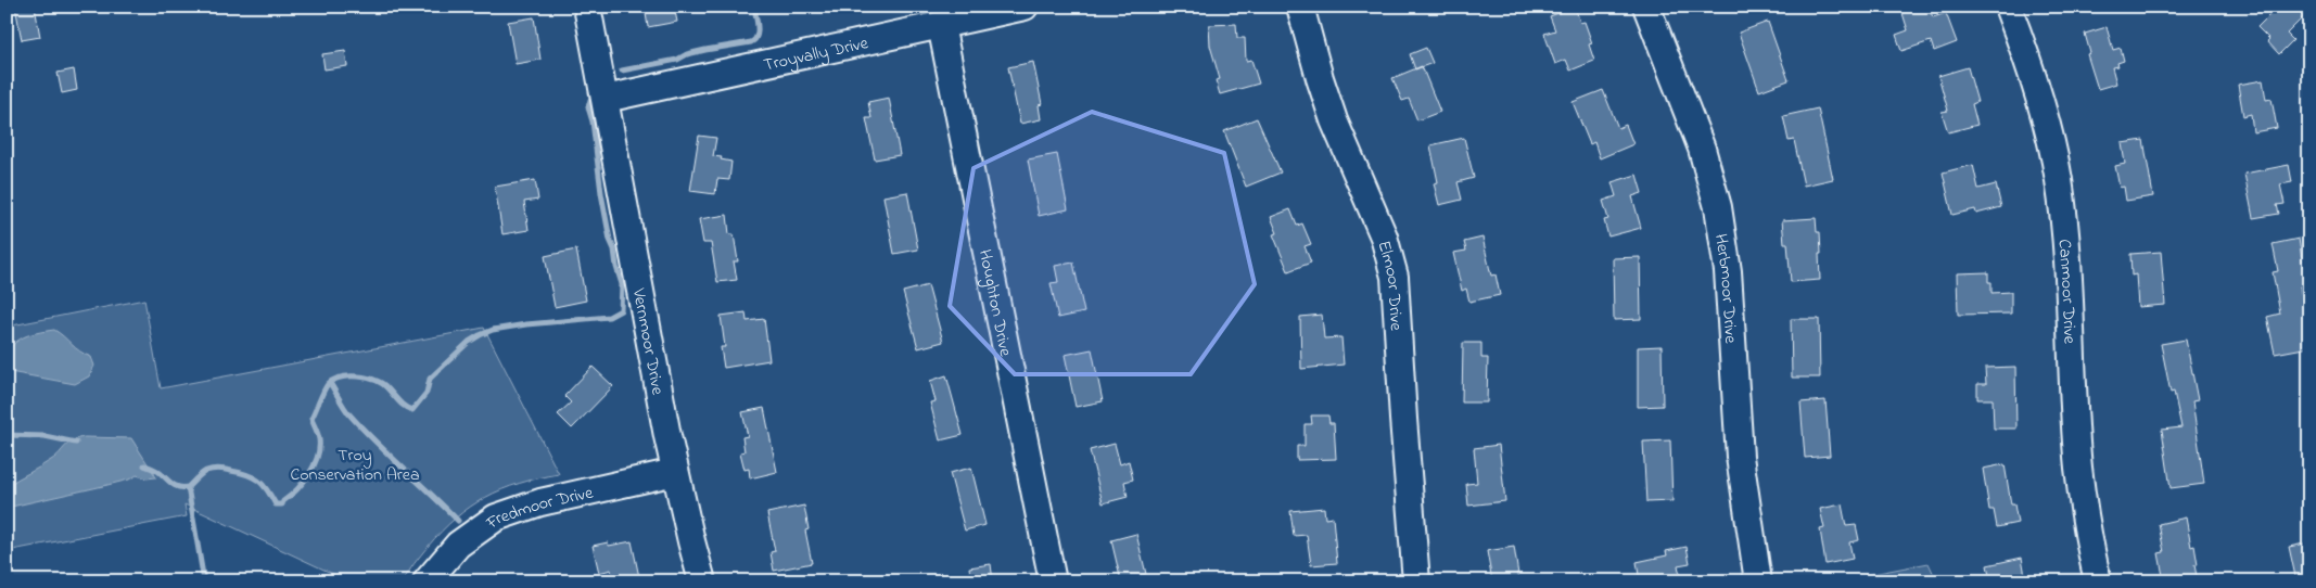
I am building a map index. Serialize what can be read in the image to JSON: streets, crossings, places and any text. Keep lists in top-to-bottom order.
{
  "streets": {
    "street": [
      "Troyvally Drive",
      "Elmoor Drive",
      "Herbmoor Drive",
      "Canmoor Drive",
      "Houghton Drive",
      "Vernmoor Drive",
      "Fredmoor Drive"
    ]
  },
  "crossings": [
    ["Troyvally Drive", "Houghton Drive"],
    ["Troyvally Drive", "Vernmoor Drive"],
    ["Vernmoor Drive", "Fredmoor Drive"]
  ],
  "parks": ["Troy Conservation Area"]
}
